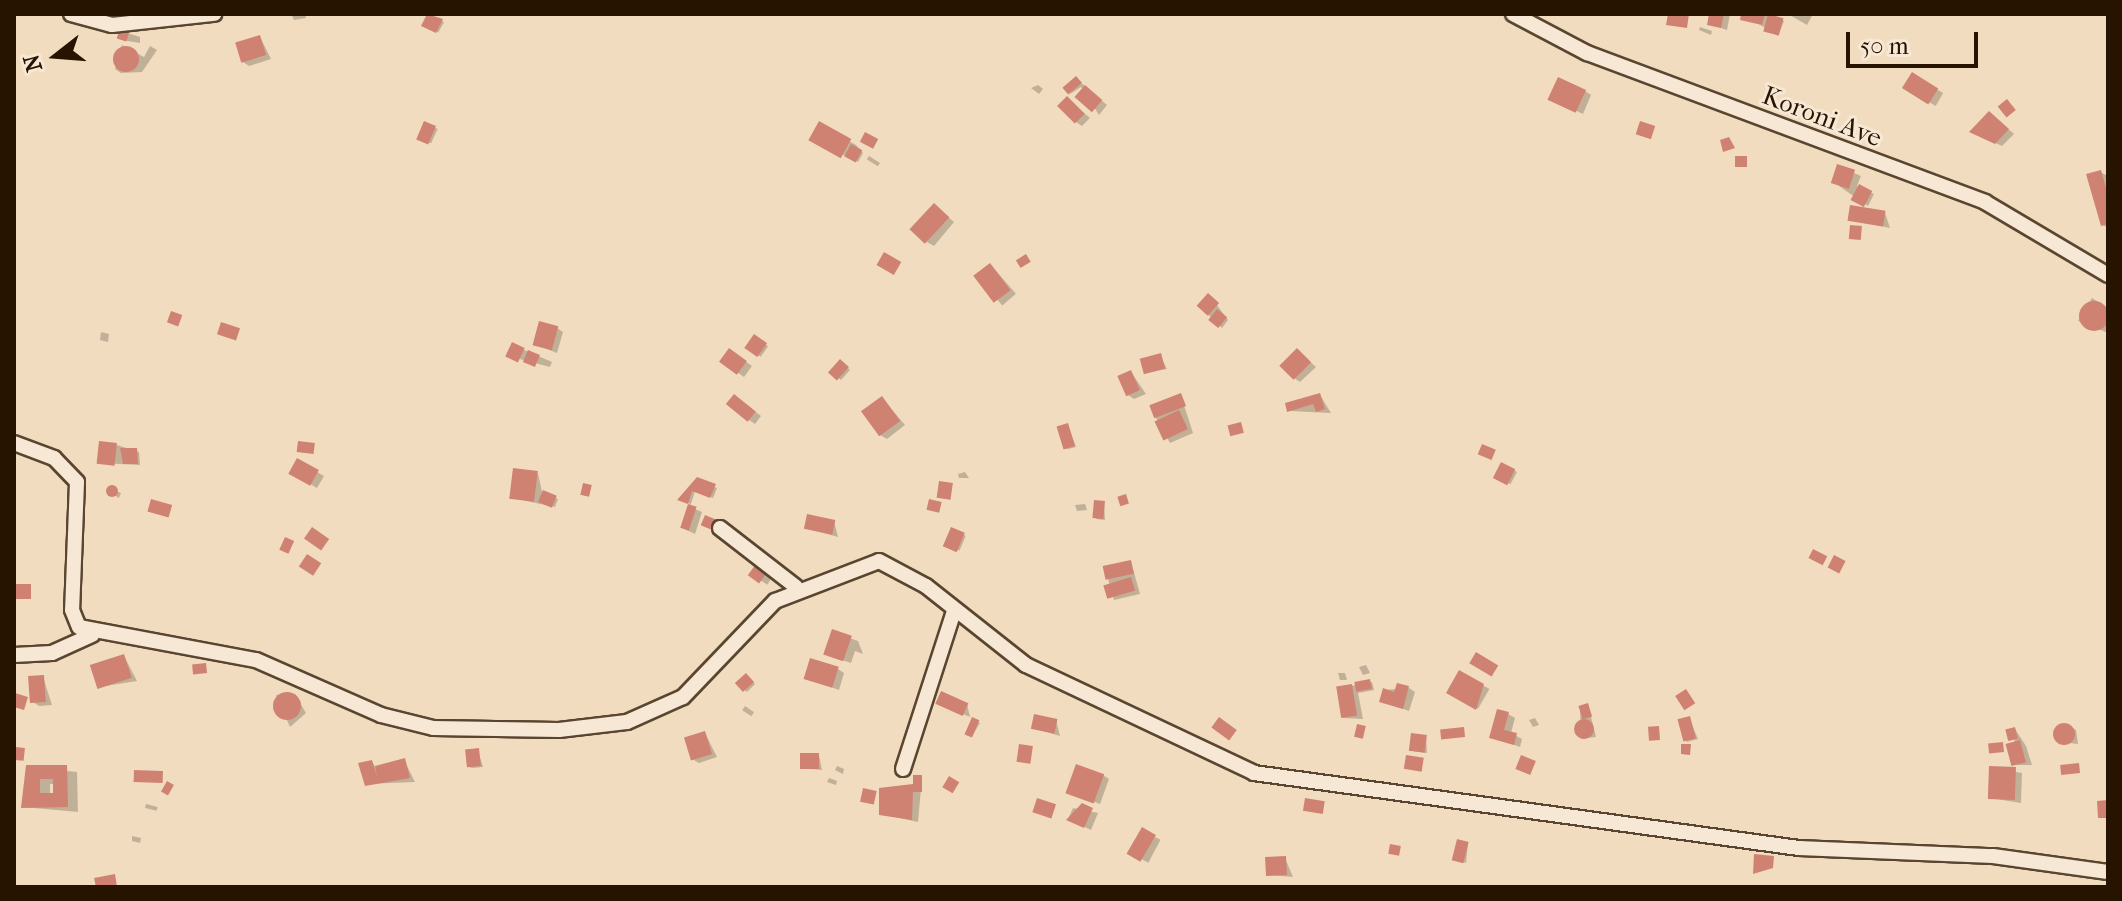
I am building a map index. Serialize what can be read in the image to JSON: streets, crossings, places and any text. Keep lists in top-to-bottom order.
{
  "streets": {
    "street": ["Koroni Ave"]
  },
  "scale_bar": "50 m",
  "north": "left"
}
